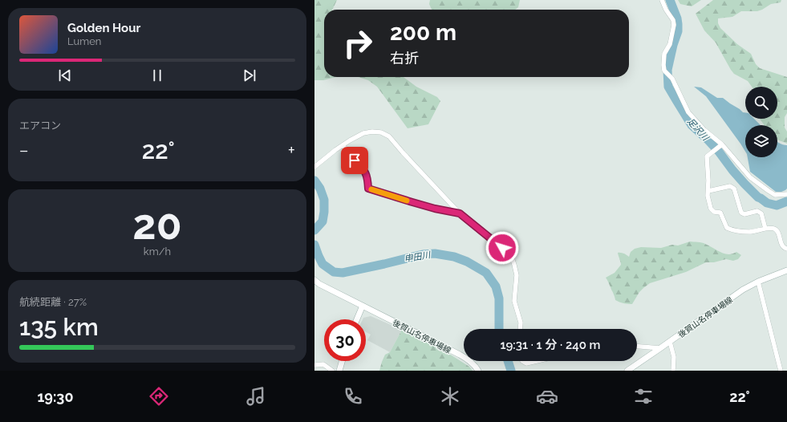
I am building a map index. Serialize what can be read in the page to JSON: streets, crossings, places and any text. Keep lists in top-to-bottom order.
{
  "streets": {
    "main road": ["後賀山名停車場線"]
  },
  "water": ["足沢川", "申田川"],
  "page": {
    "turn": ["200 m", "右折"],
    "song": ["Golden Hour", "Lumen"],
    "tile": [
      "エアコン",
      ["20", "km/h"],
      ["航続距離 · 27%", "135 km"]
    ],
    "heat": ["−", "22°", "+"],
    "limit": "30",
    "trip": "19:31 · 1 分 · 240 m",
    "tabs": ["19:30", "22°"]
  }
}
